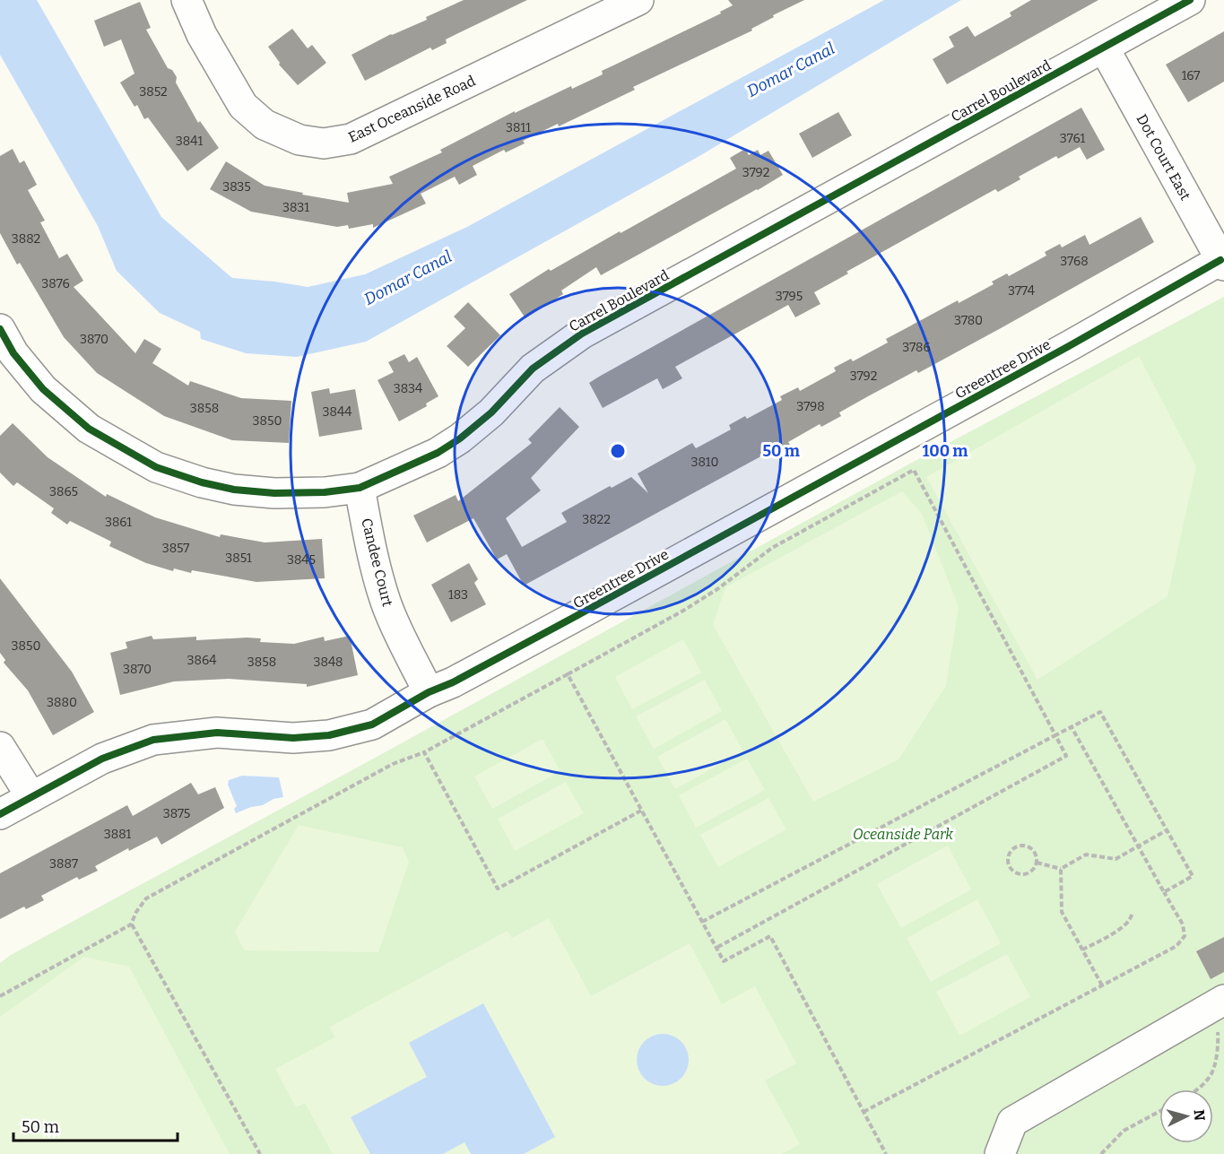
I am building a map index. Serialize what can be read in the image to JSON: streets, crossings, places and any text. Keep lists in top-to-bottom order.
{
  "streets": {
    "street": [
      "Carrel Boulevard",
      "East Oceanside Road",
      "Dot Court East",
      "Greentree Drive",
      "Candee Court"
    ]
  },
  "crossings": [
    ["Carrel Boulevard", "Dot Court East"],
    ["Carrel Boulevard", "Candee Court"],
    ["Dot Court East", "Greentree Drive"],
    ["Greentree Drive", "Candee Court"]
  ],
  "water": ["Domar Canal"],
  "parks": ["Oceanside Park"],
  "house_numbers": [
    "167",
    "3852",
    "3811",
    "3761",
    "3841",
    "3792",
    "3835",
    "3831",
    "3882",
    "3768",
    "3876",
    "3774",
    "3795",
    "3780",
    "3870",
    "3786",
    "3792",
    "3834",
    "3798",
    "3858",
    "3844",
    "3850",
    "3810",
    "3865",
    "3822",
    "3861",
    "3857",
    "3851",
    "3845",
    "183",
    "3850",
    "3864",
    "3858",
    "3848",
    "3870",
    "3880",
    "3875",
    "3881",
    "3887"
  ],
  "scale_bar": "50 m",
  "north": "right",
  "rings": ["50 m", "100 m"]
}
